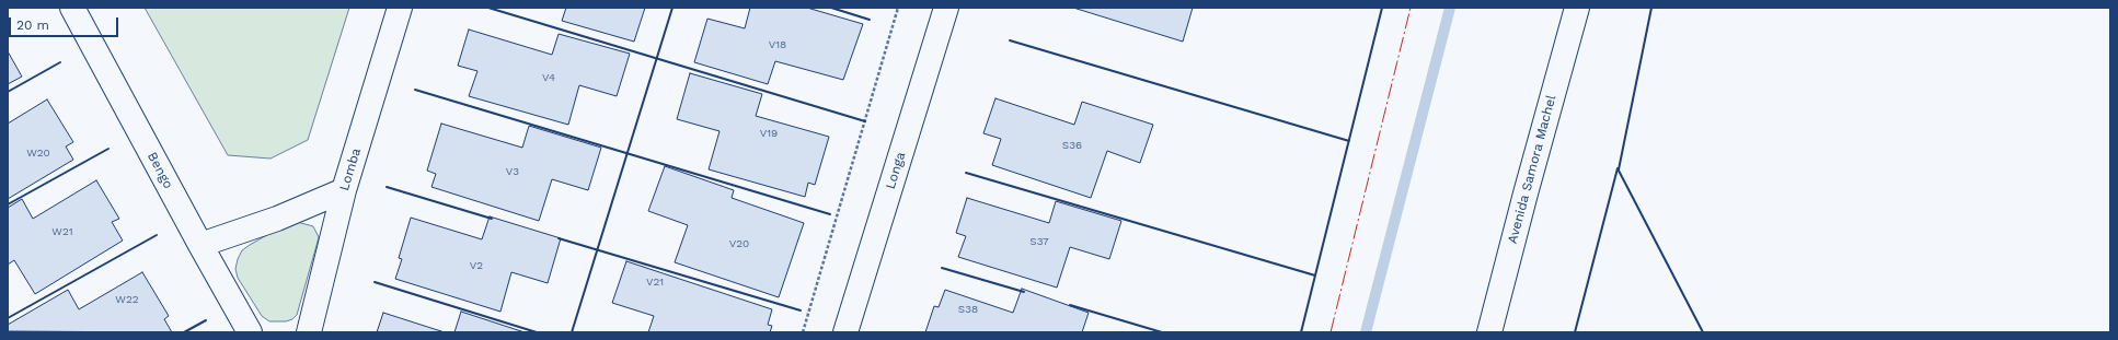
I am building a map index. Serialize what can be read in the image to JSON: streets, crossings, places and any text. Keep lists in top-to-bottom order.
{
  "streets": {
    "street": [
      "Lomba",
      "Avenida Samora Machel",
      "Bengo",
      "Longa"
    ]
  },
  "house_numbers": [
    "V18",
    "V4",
    "V19",
    "S36",
    "W20",
    "V3",
    "W21",
    "S37",
    "V20",
    "V2",
    "V21",
    "W22",
    "S38"
  ],
  "scale_bar": "20 m"
}
